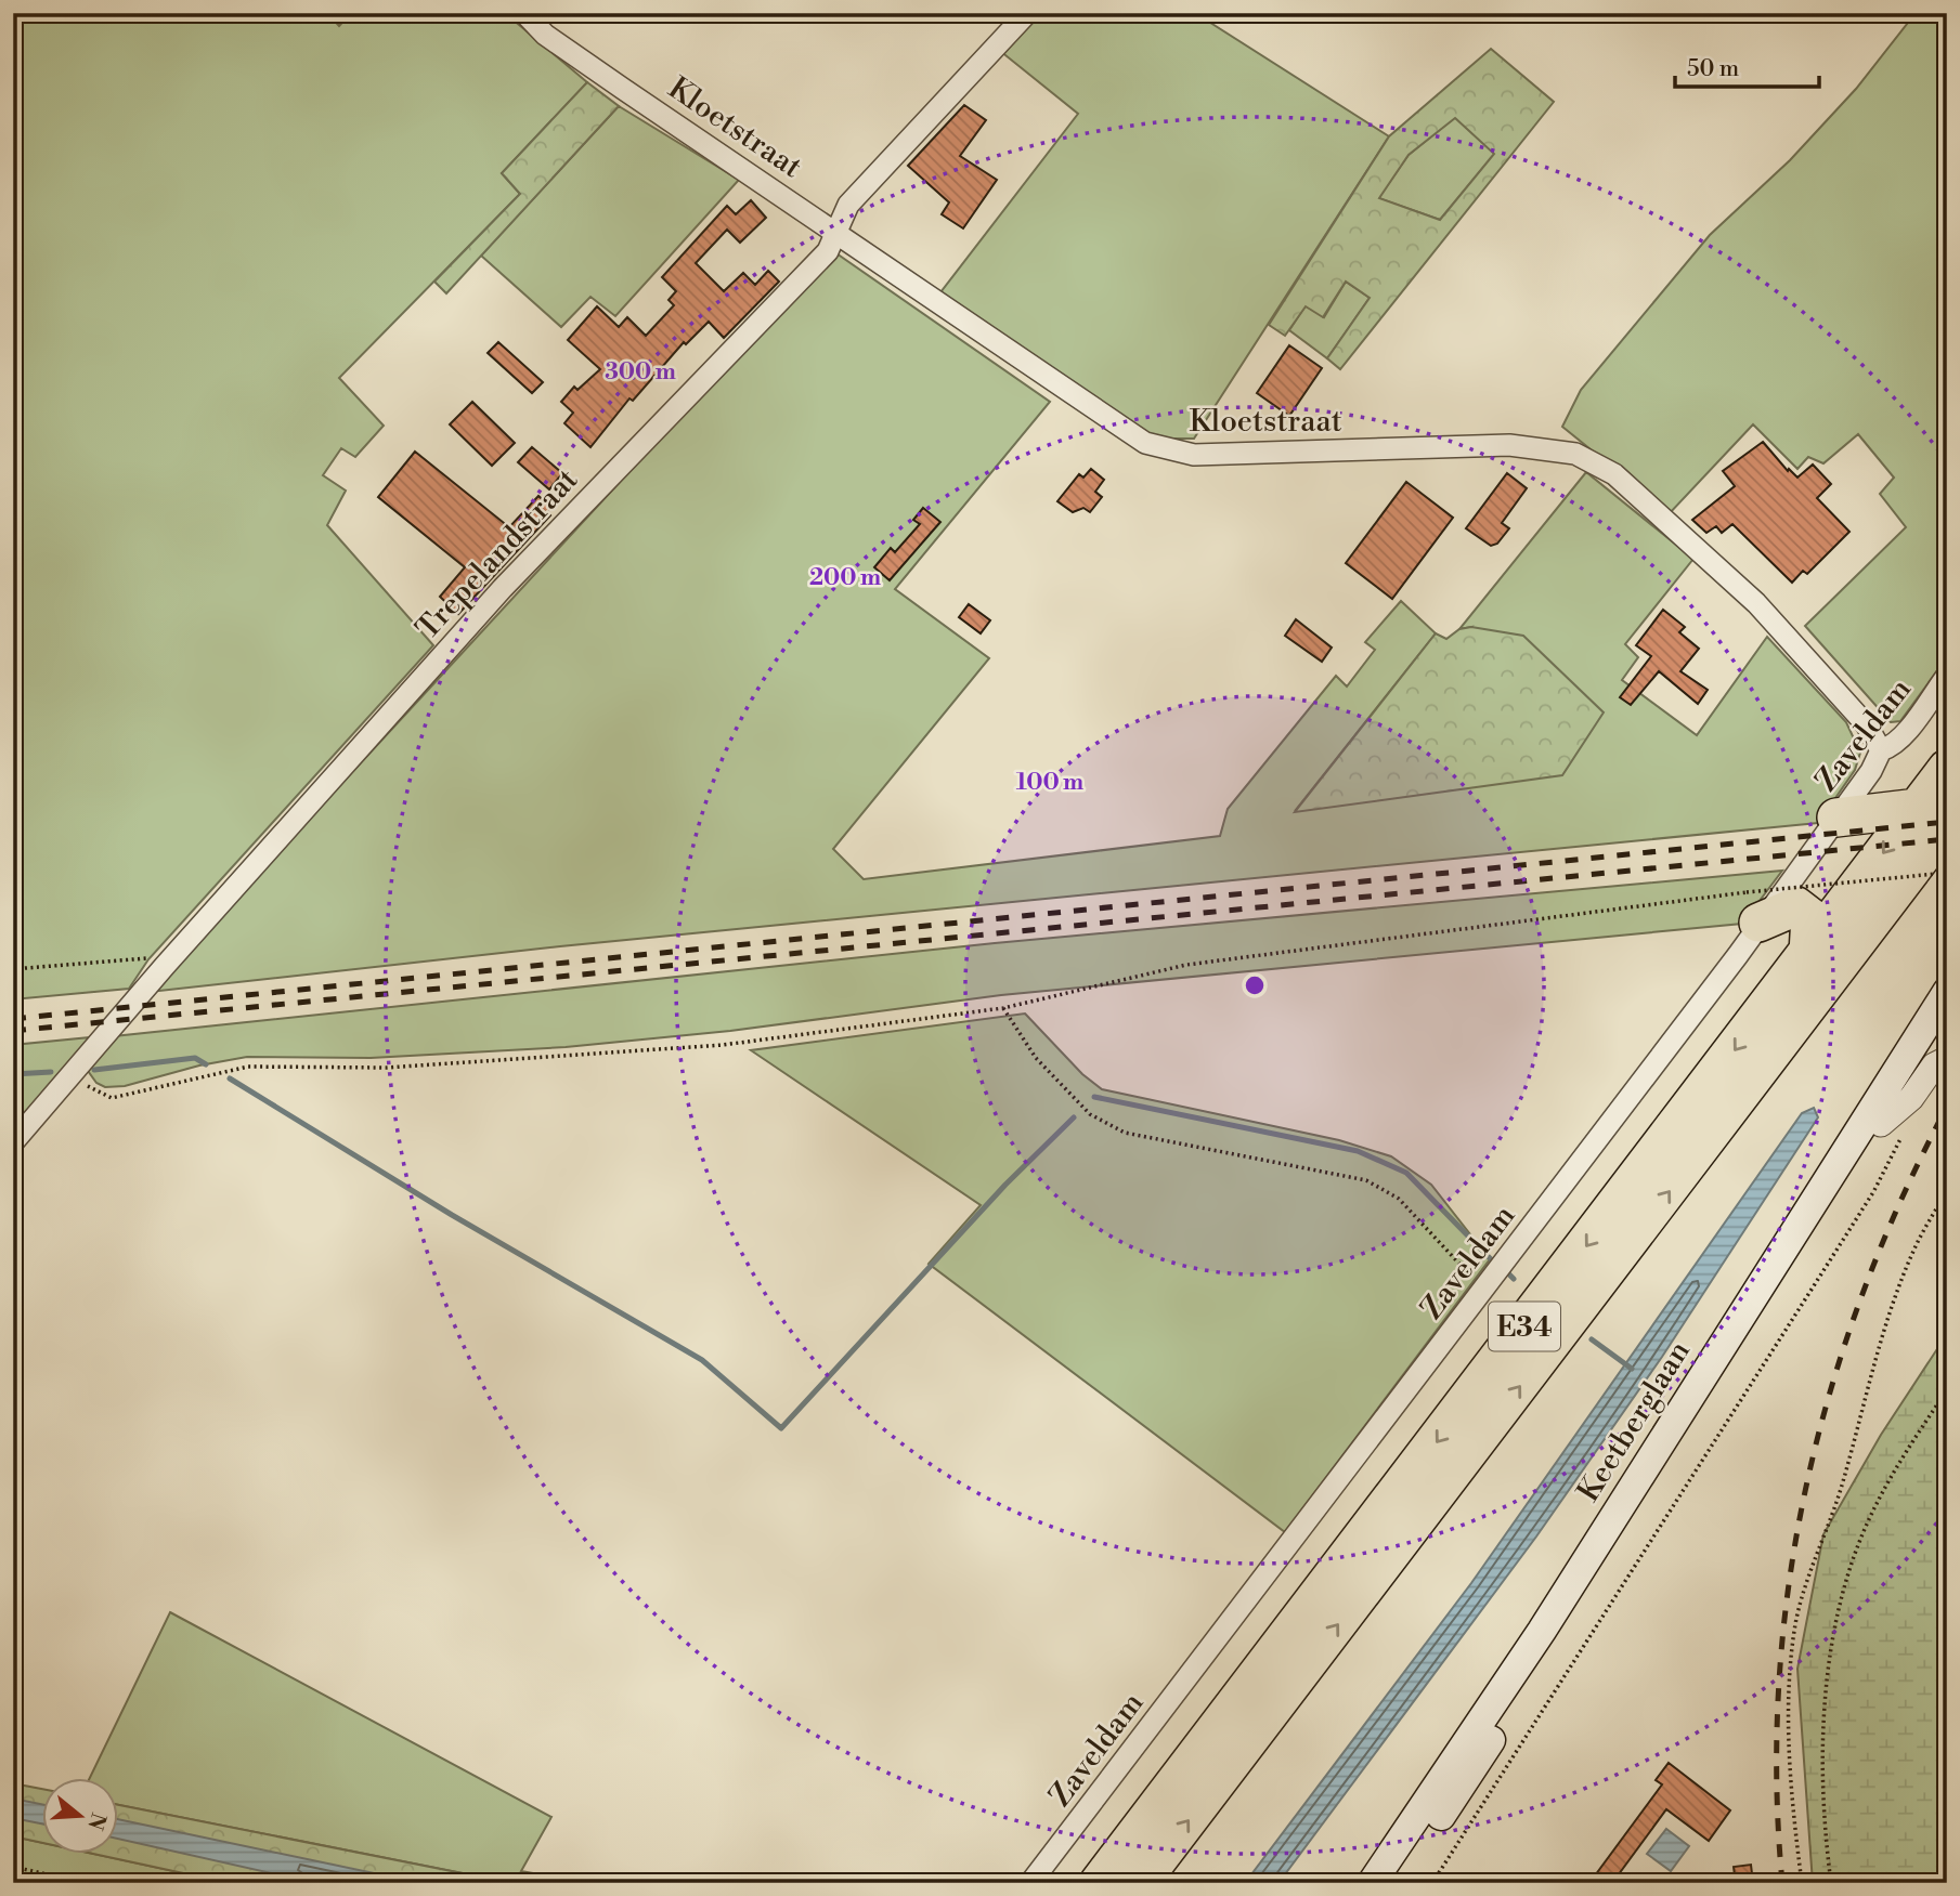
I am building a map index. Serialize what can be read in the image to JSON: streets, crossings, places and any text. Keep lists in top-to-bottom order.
{
  "streets": {
    "highway": ["E34"],
    "main road": ["Keetberglaan"],
    "street": ["Kloetstraat", "Trepelandstraat", "Zaveldam"]
  },
  "crossings": [
    ["Kloetstraat", "Trepelandstraat"],
    ["Kloetstraat", "Zaveldam"]
  ],
  "scale_bar": "50 m",
  "north": "right",
  "rings": ["300 m", "200 m", "100 m"]
}
